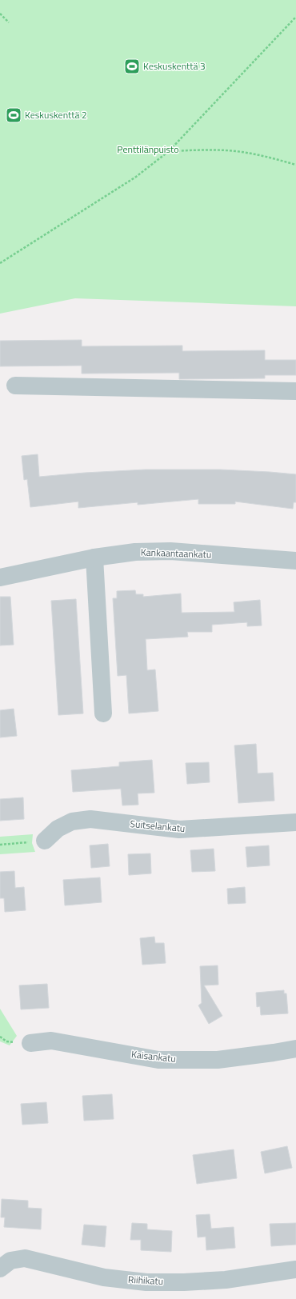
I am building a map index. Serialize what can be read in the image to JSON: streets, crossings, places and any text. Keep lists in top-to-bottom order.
{
  "streets": {
    "street": [
      "Kankaantaankatu",
      "Suitselankatu",
      "Kaisankatu",
      "Riihikatu"
    ]
  },
  "parks": ["Penttilänpuisto"],
  "places": {
    "sports": ["Keskuskenttä 3", "Keskuskenttä 2"]
  }
}
